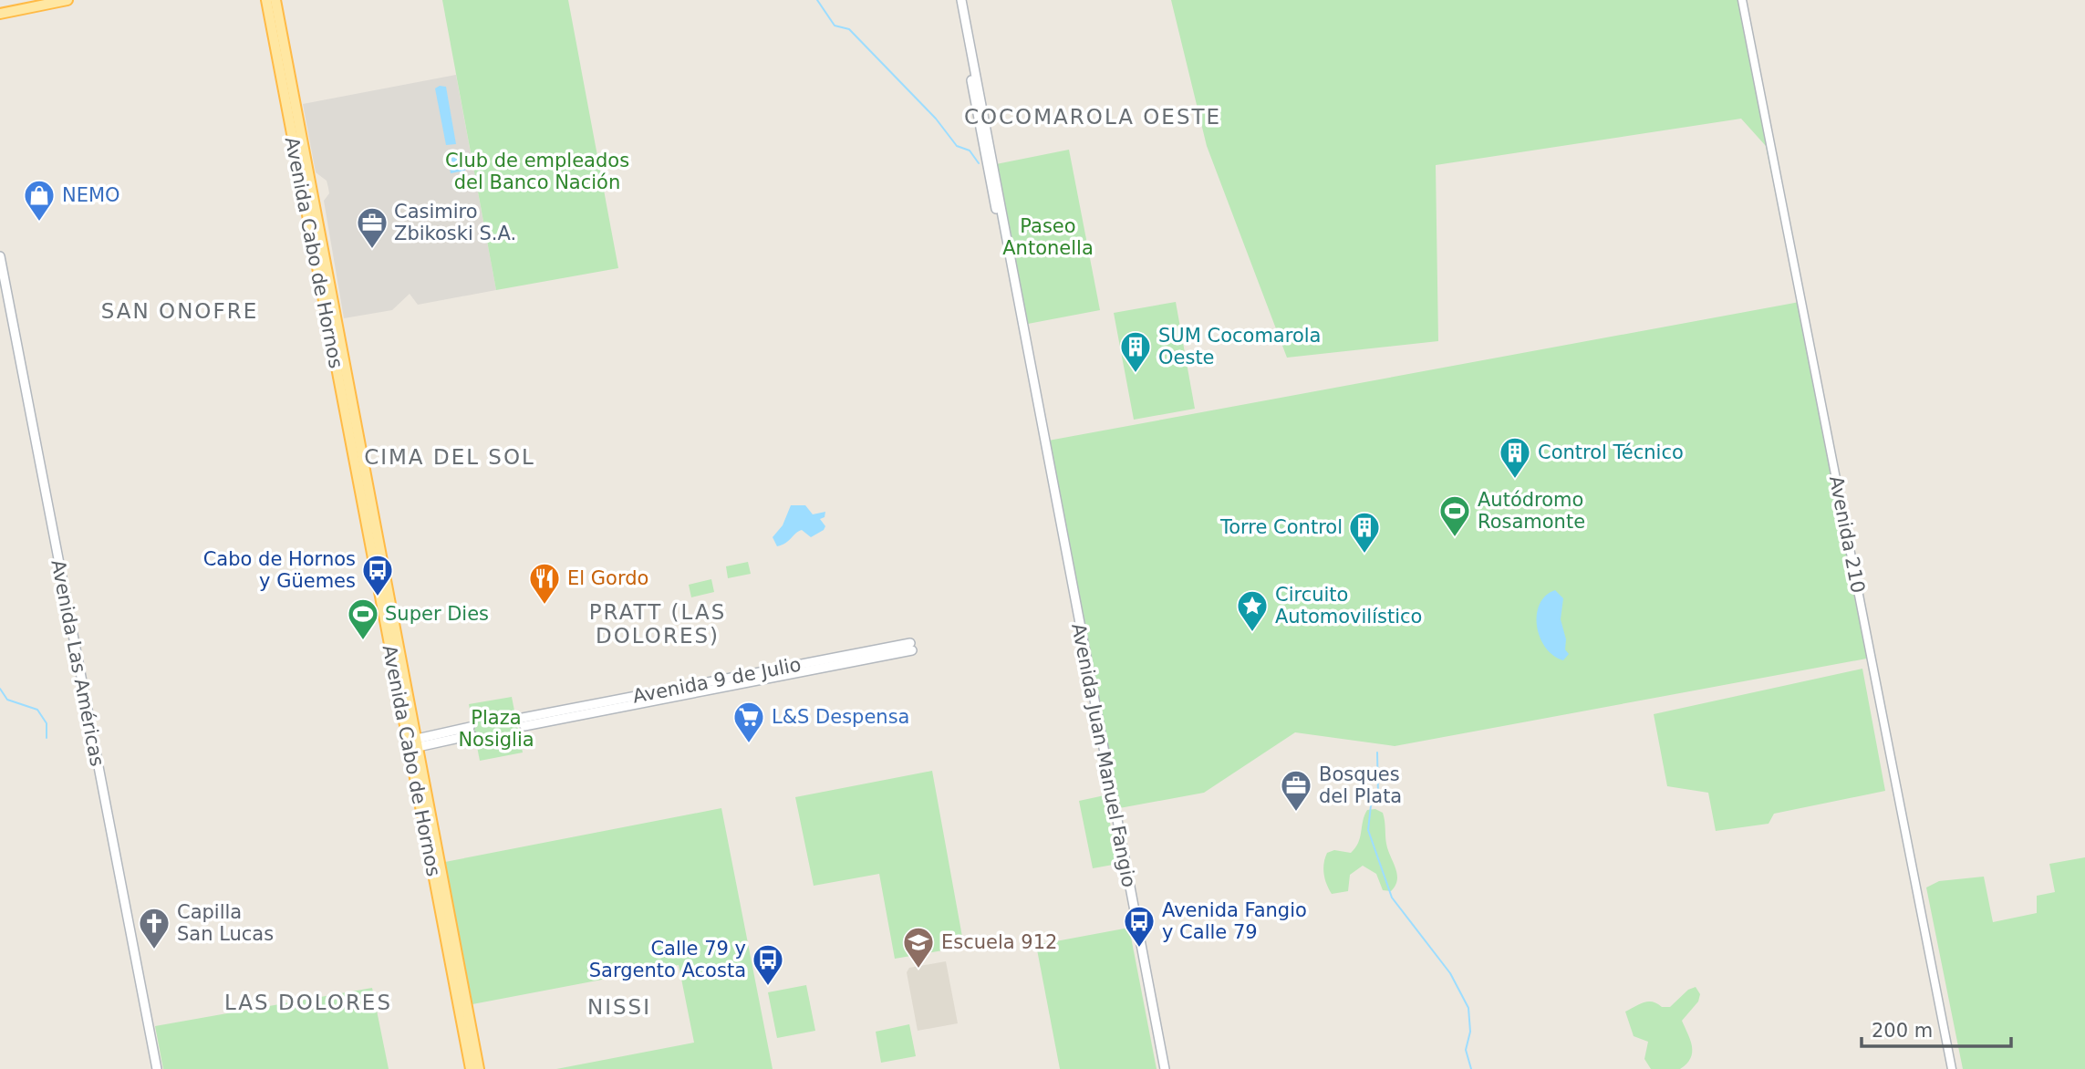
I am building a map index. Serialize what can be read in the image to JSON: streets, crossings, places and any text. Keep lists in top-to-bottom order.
{
  "streets": {
    "main road": [
      "Avenida Cabo de Hornos",
      "Avenida Las Américas",
      "Avenida 9 de Julio",
      "Avenida Juan Manuel Fangio"
    ],
    "street": ["Avenida 210"]
  },
  "districts": [
    "COCOMAROLA OESTE",
    "SAN ONOFRE",
    "CIMA DEL SOL",
    "PRATT (LAS DOLORES)",
    "LAS DOLORES",
    "NISSI"
  ],
  "parks": ["Club de empleados del Banco Nación", "Paseo Antonella", "Plaza Nosiglia"],
  "places": {
    "shop": ["NEMO"],
    "office": ["Casimiro Zbikoski S.A.", "Bosques del Plata"],
    "building": ["SUM Cocomarola Oeste", "Control Técnico", "Torre Control"],
    "sports": ["Autódromo Rosamonte", "Super Dies"],
    "bus stop": ["Cabo de Hornos y Güemes", "Avenida Fangio y Calle 79", "Calle 79 y Sargento Acosta"],
    "restaurant": ["El Gordo"],
    "place": ["Circuito Automovilístico"],
    "supermarket": ["L&S Despensa"],
    "church": ["Capilla San Lucas"],
    "school or university": ["Escuela 912"]
  },
  "scale_bar": "200 m"
}
